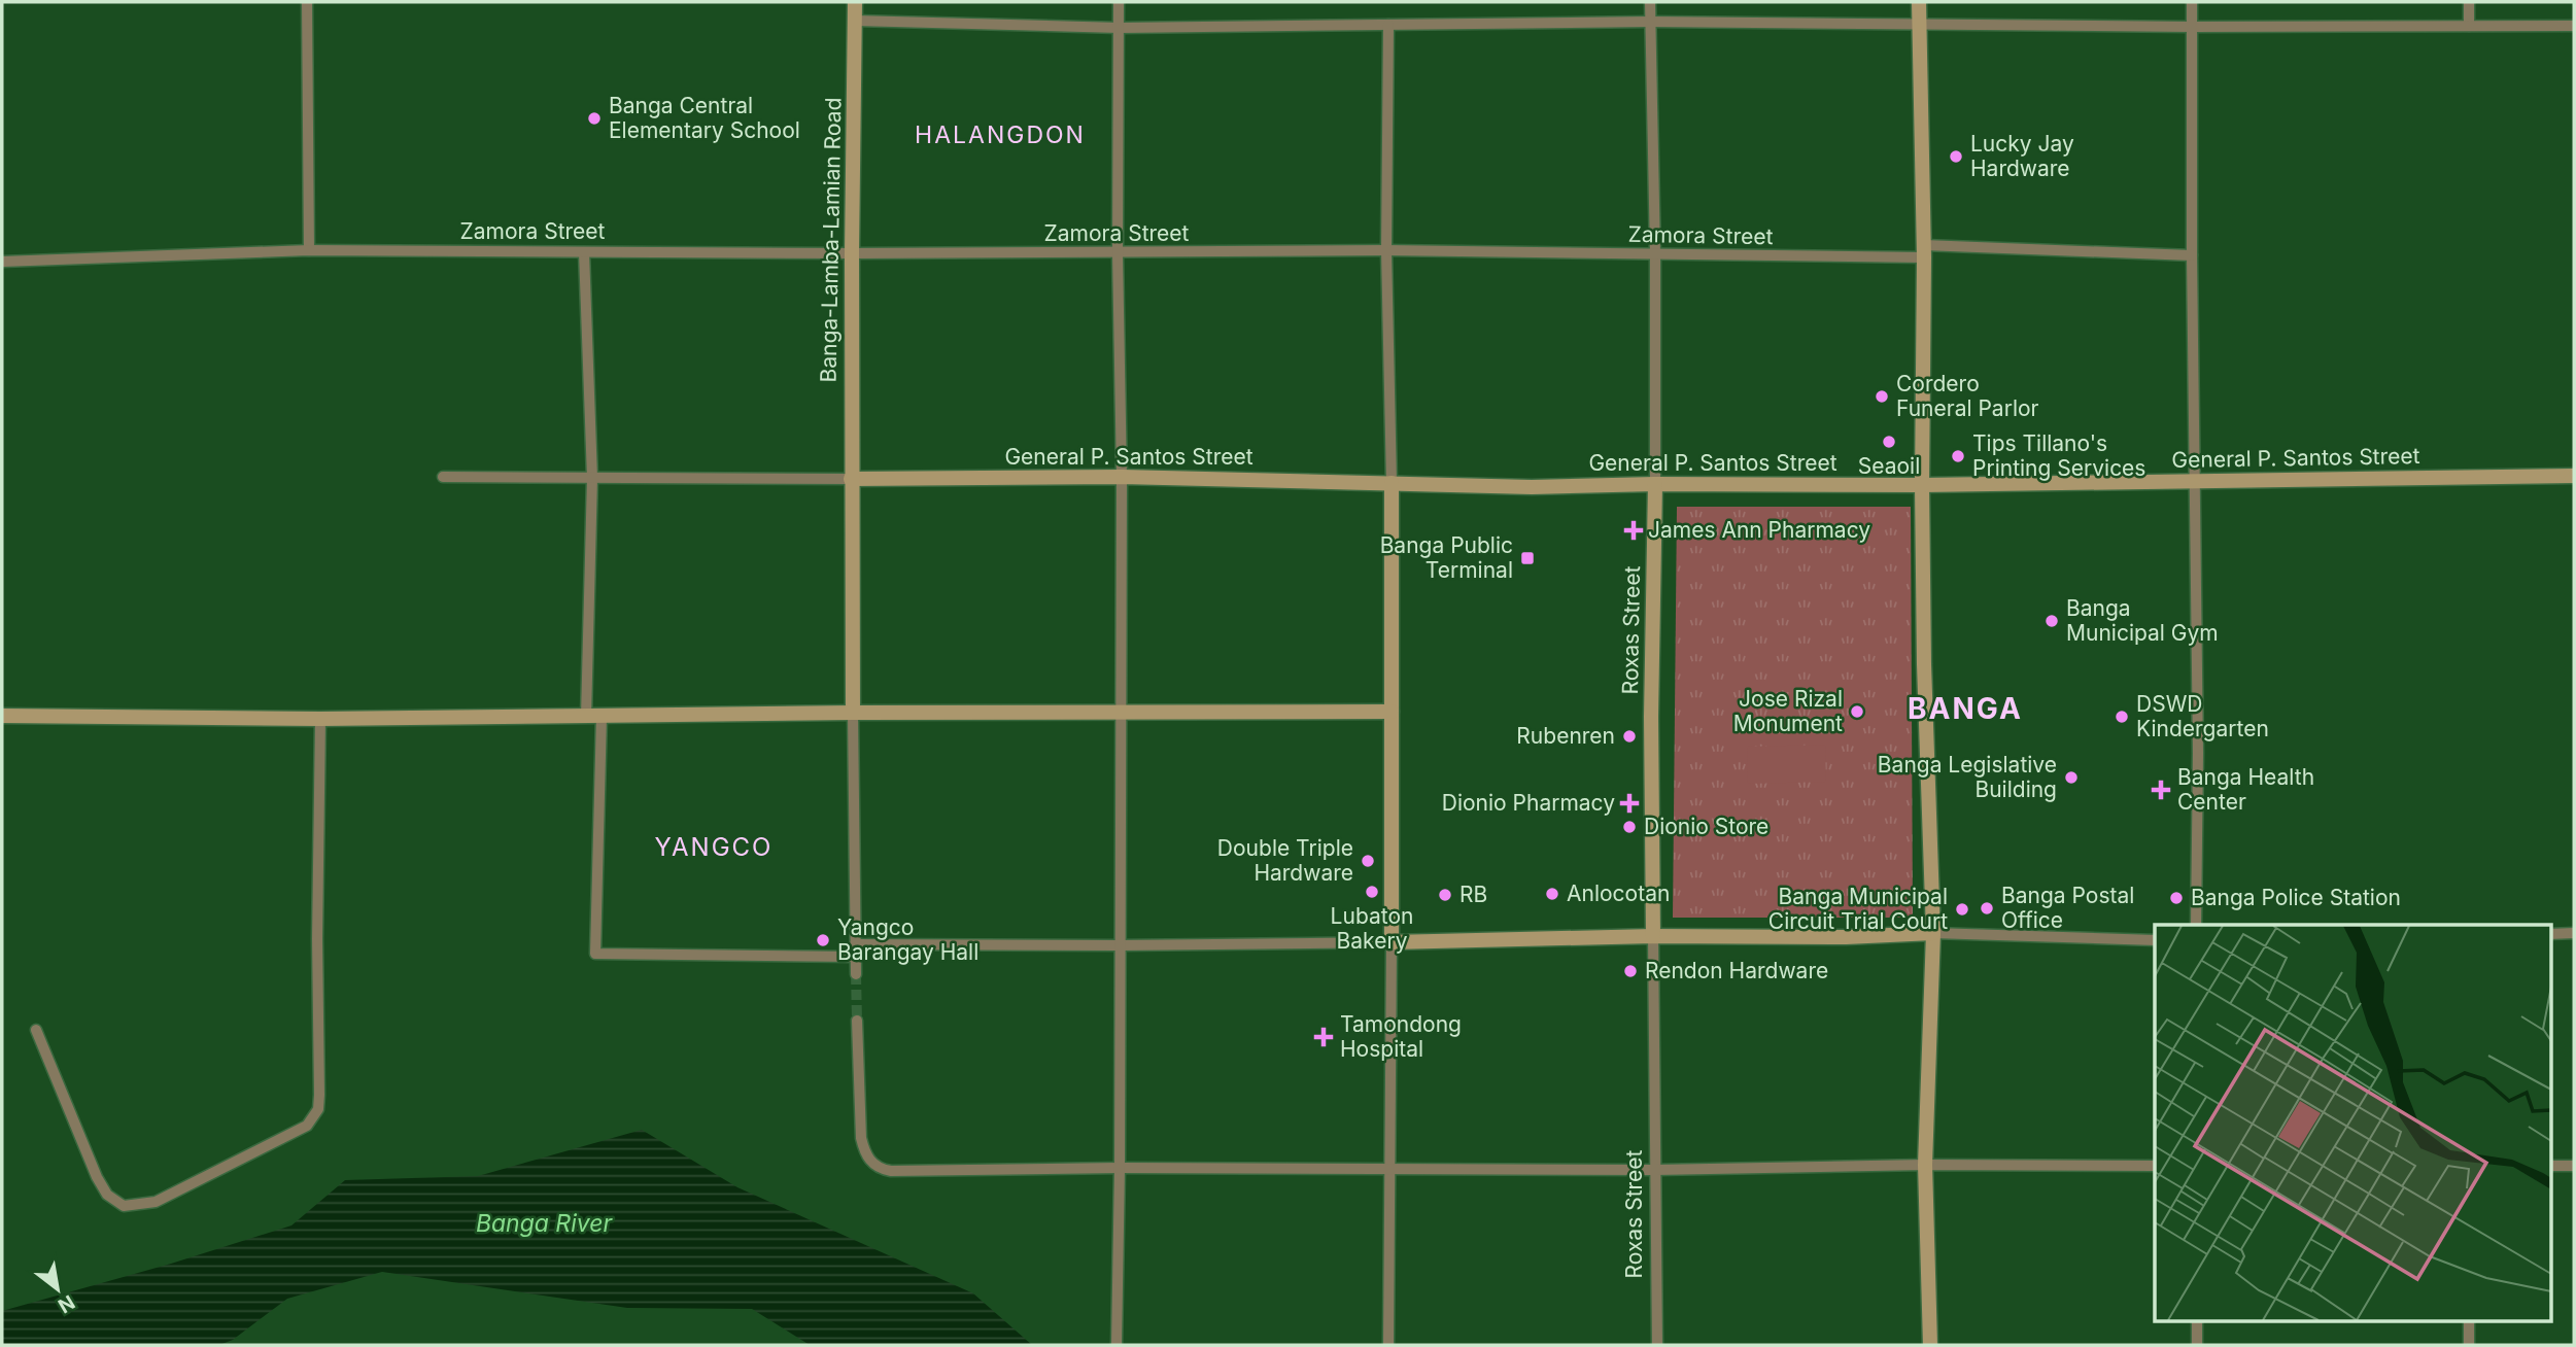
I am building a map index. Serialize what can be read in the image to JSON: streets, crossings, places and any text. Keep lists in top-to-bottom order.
{
  "streets": {
    "street": [
      "Zamora Street",
      "Banga-Lamba-Lamian Road",
      "General P. Santos Street",
      "Roxas Street"
    ]
  },
  "crossings": [
    ["Zamora Street", "Banga-Lamba-Lamian Road"],
    ["Zamora Street", "Roxas Street"],
    ["Banga-Lamba-Lamian Road", "General P. Santos Street"],
    ["General P. Santos Street", "Roxas Street"]
  ],
  "districts": ["HALANGDON", "BANGA", "YANGCO"],
  "water": ["Banga River"],
  "places": {
    "other": [
      "Banga Central Elementary School",
      "Lucky Jay Hardware",
      "Cordero Funeral Parlor",
      "Seaoil",
      "Tips Tillano's Printing Services",
      "Banga Municipal Gym",
      "Jose Rizal Monument",
      "DSWD Kindergarten",
      "Rubenren",
      "Banga Legislative Building",
      "Dionio Store",
      "Double Triple Hardware",
      "Lubaton Bakery",
      "Anlocotan",
      "RB",
      "Banga Police Station",
      "Banga Postal Office",
      "Banga Municipal Circuit Trial Court",
      "Yangco Barangay Hall",
      "Rendon Hardware"
    ],
    "health": [
      "James Ann Pharmacy",
      "Banga Health Center",
      "Dionio Pharmacy",
      "Tamondong Hospital"
    ],
    "transit": ["Banga Public Terminal"]
  },
  "north": "bottom right"
}
